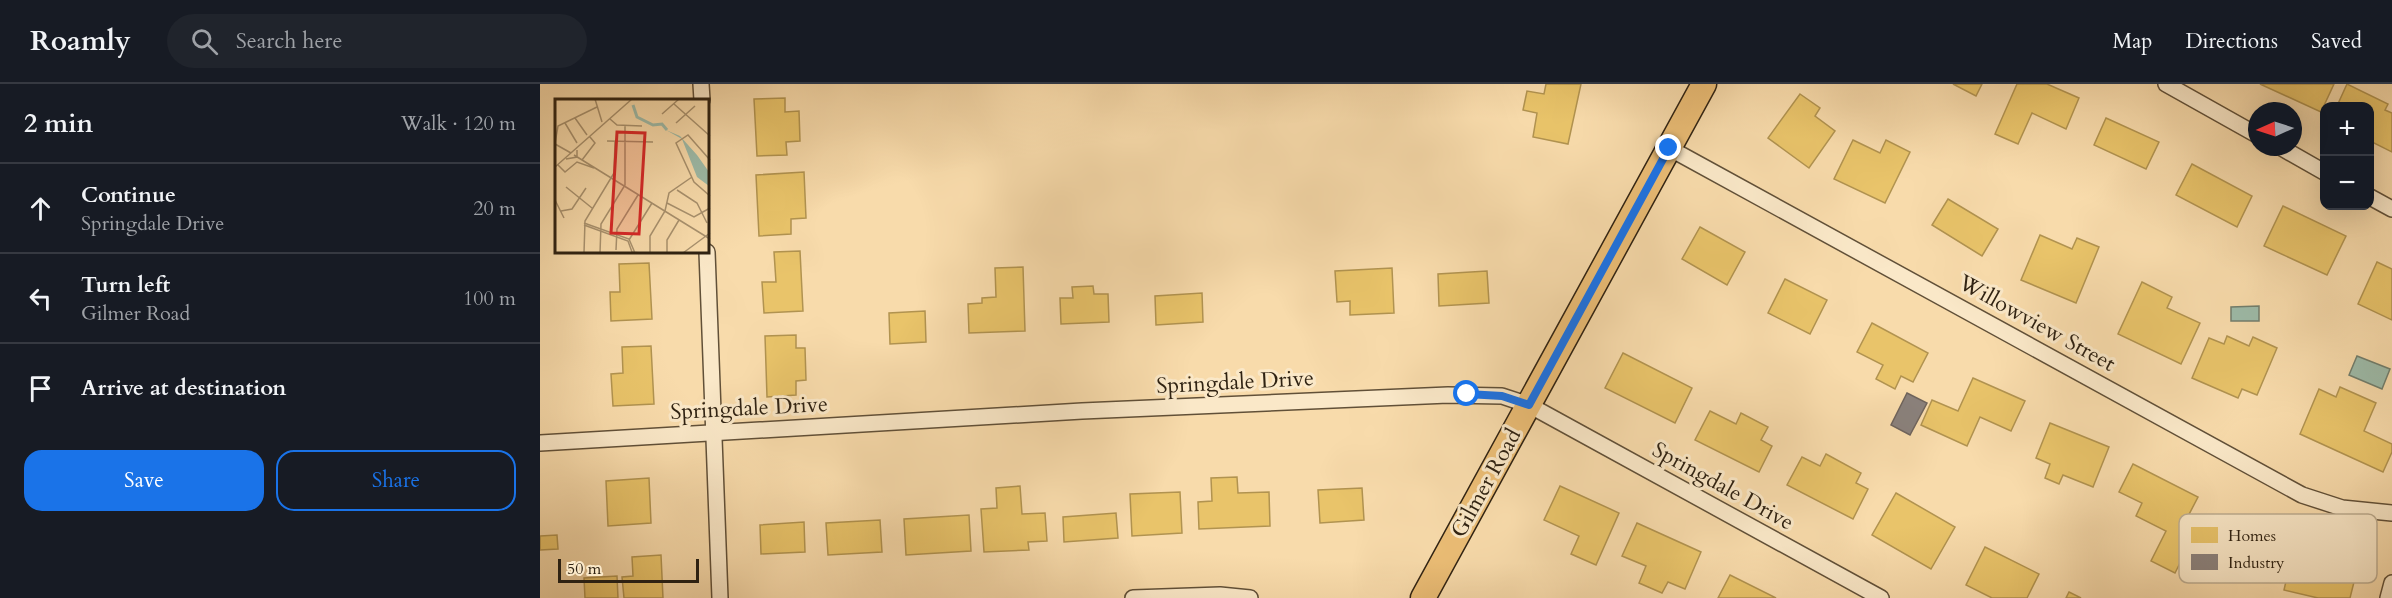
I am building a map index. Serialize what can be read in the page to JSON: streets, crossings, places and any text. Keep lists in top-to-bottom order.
{
  "streets": {
    "main road": ["Gilmer Road"],
    "street": ["Willowview Street", "Springdale Drive"]
  },
  "crossings": [
    ["Willowview Street", "Gilmer Road"],
    ["Springdale Drive", "Gilmer Road"]
  ],
  "legend": ["Homes", "Industry"],
  "scale_bar": "50 m",
  "north": "left",
  "page": {
    "header": "Roamly",
    "search": "Search here",
    "nav": ["Map", "Directions", "Saved"],
    "heading": ["2 min", "Walk · 120 m"],
    "map_buttons": ["+", "−"],
    "list": [
      ["Continue", "Springdale Drive", "20 m"],
      ["Turn left", "Gilmer Road", "100 m"],
      "Arrive at destination"
    ],
    "buttons": ["Save", "Share"],
    "scale": "50 m"
  }
}
